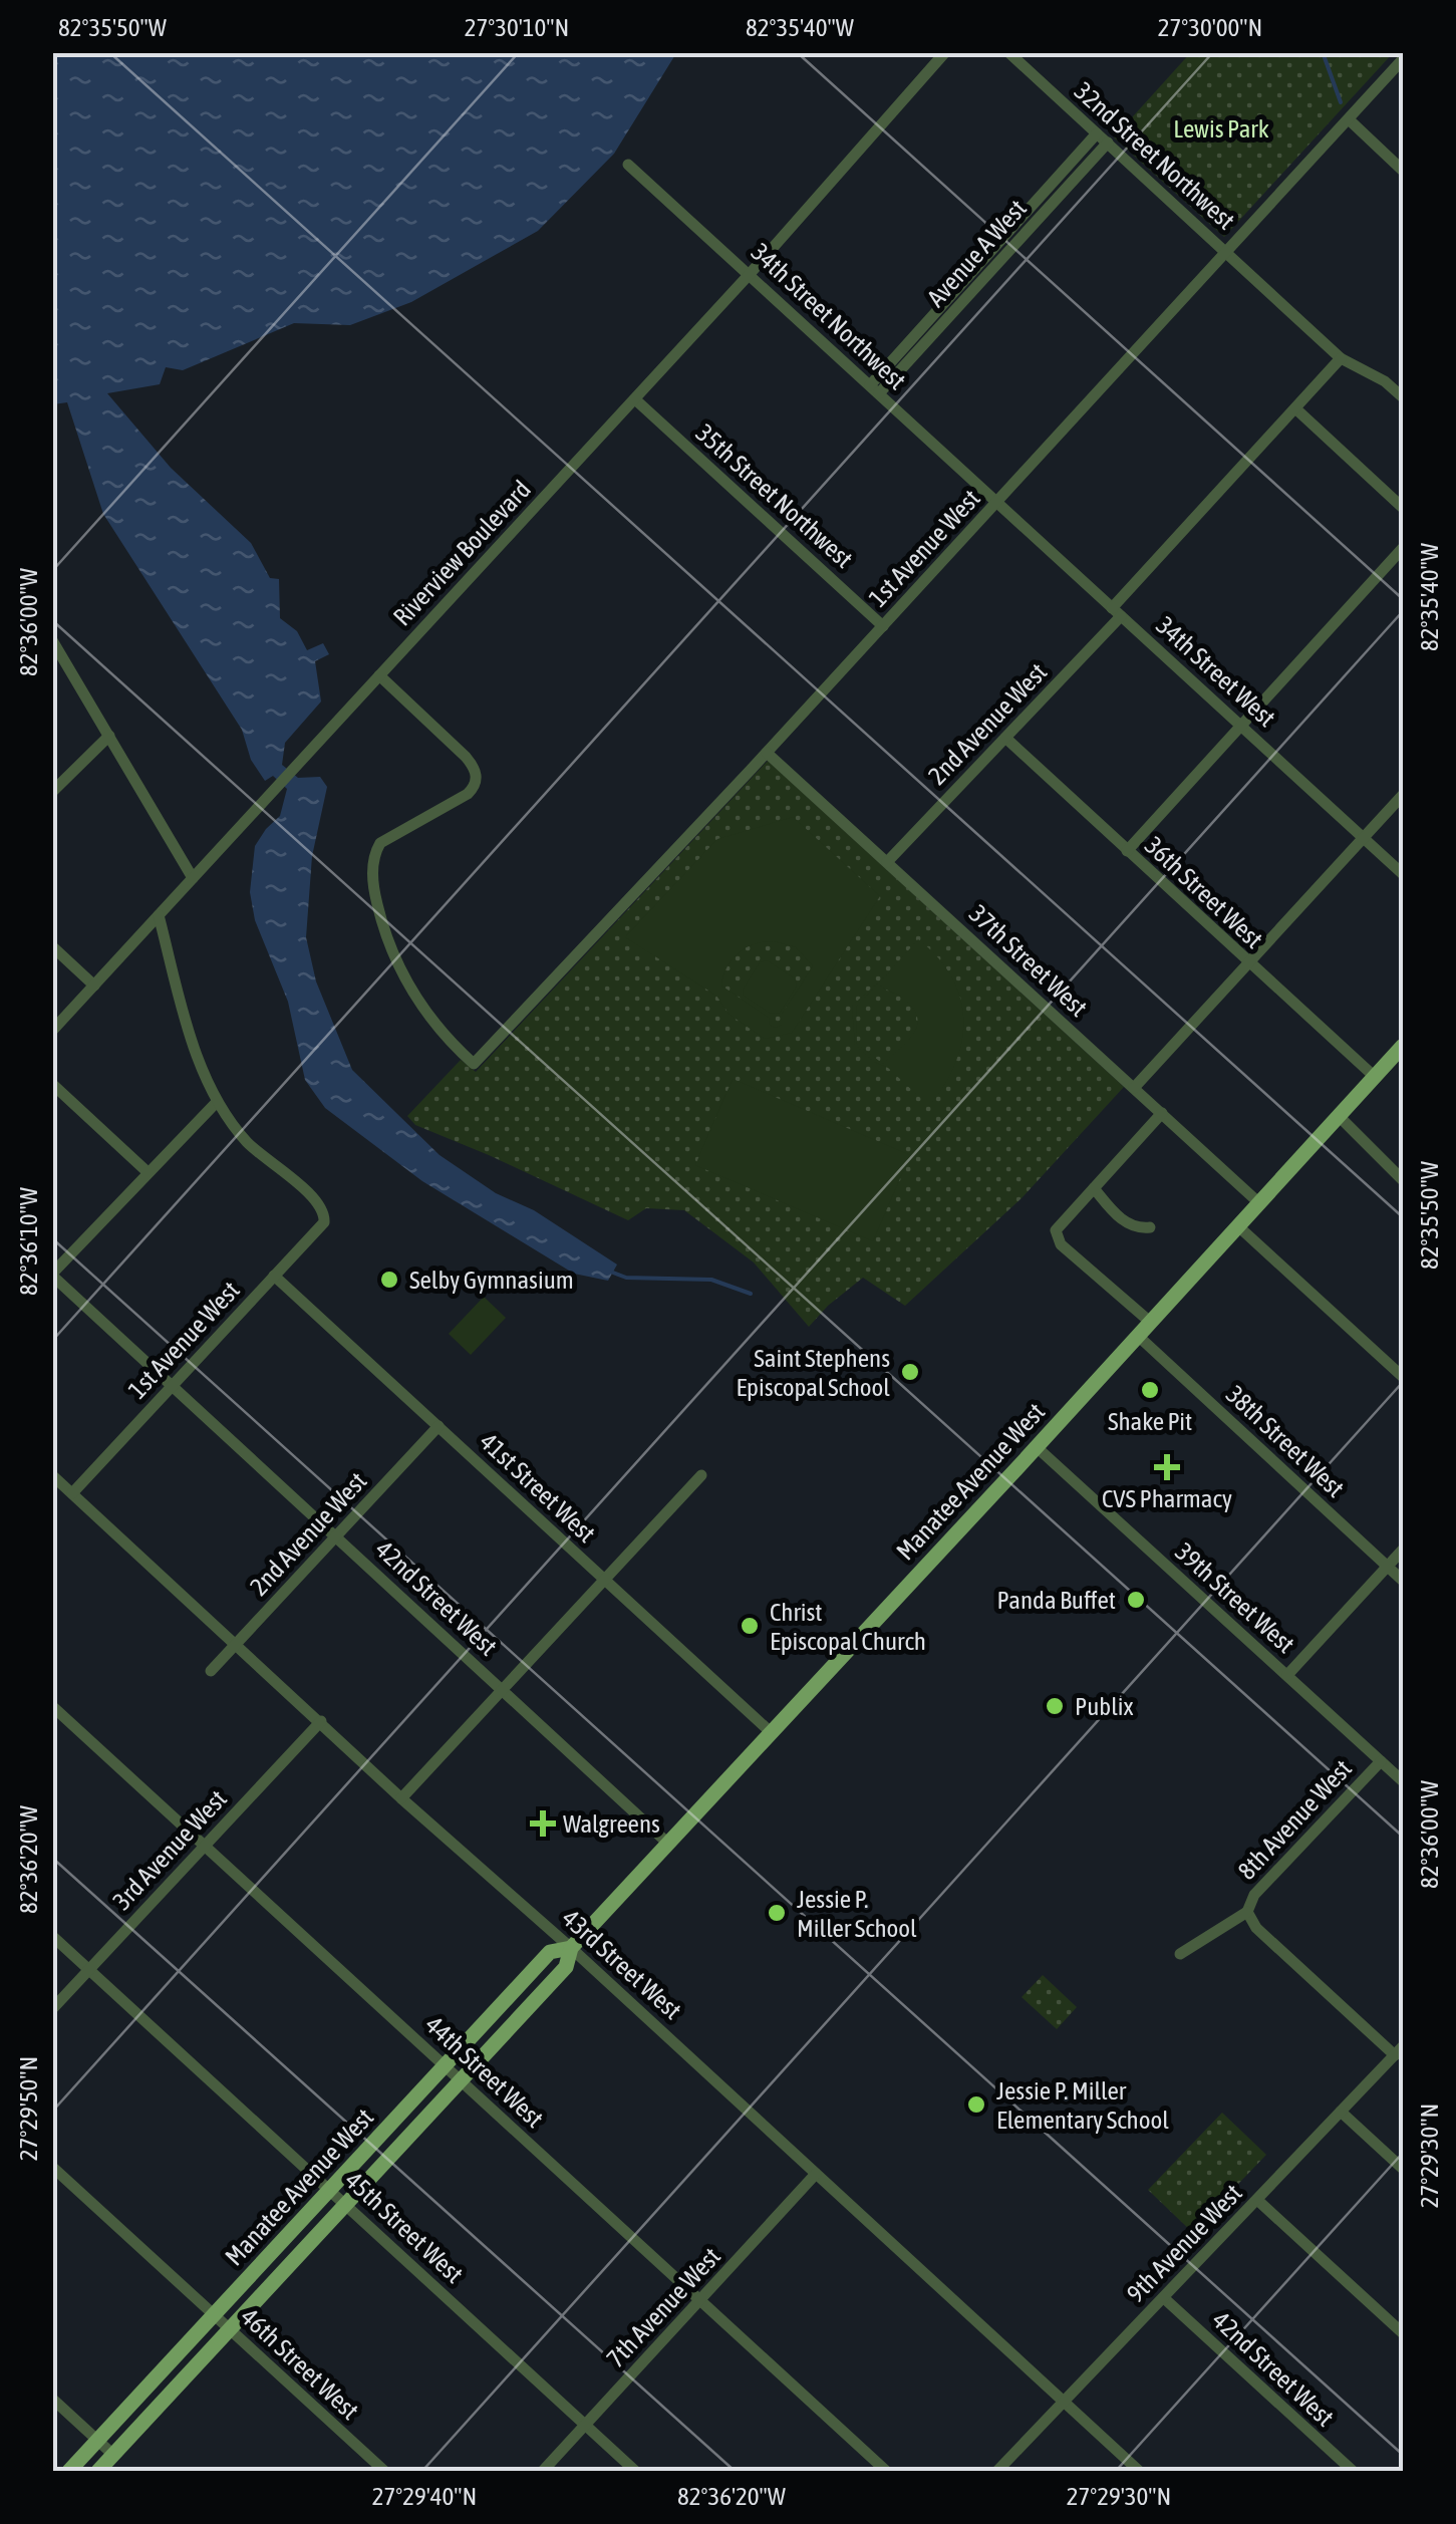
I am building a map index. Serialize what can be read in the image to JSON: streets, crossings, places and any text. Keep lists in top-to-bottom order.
{
  "streets": {
    "main road": ["Manatee Avenue West"],
    "street": [
      "32nd Street Northwest",
      "Avenue A West",
      "34th Street Northwest",
      "35th Street Northwest",
      "1st Avenue West",
      "Riverview Boulevard",
      "34th Street West",
      "2nd Avenue West",
      "36th Street West",
      "37th Street West",
      "38th Street West",
      "41st Street West",
      "42nd Street West",
      "39th Street West",
      "8th Avenue West",
      "3rd Avenue West",
      "43rd Street West",
      "44th Street West",
      "45th Street West",
      "9th Avenue West",
      "7th Avenue West",
      "46th Street West"
    ]
  },
  "crossings": [
    ["32nd Street Northwest", "Avenue A West"],
    ["32nd Street Northwest", "1st Avenue West"],
    ["32nd Street Northwest", "2nd Avenue West"],
    ["Avenue A West", "34th Street Northwest"],
    ["34th Street Northwest", "1st Avenue West"],
    ["34th Street Northwest", "Riverview Boulevard"],
    ["34th Street Northwest", "34th Street West"],
    ["35th Street Northwest", "1st Avenue West"],
    ["35th Street Northwest", "Riverview Boulevard"],
    ["1st Avenue West", "Riverview Boulevard"],
    ["1st Avenue West", "34th Street West"],
    ["1st Avenue West", "37th Street West"],
    ["1st Avenue West", "41st Street West"],
    ["1st Avenue West", "42nd Street West"],
    ["1st Avenue West", "43rd Street West"],
    ["34th Street West", "2nd Avenue West"],
    ["2nd Avenue West", "36th Street West"],
    ["2nd Avenue West", "37th Street West"],
    ["2nd Avenue West", "41st Street West"],
    ["2nd Avenue West", "42nd Street West"],
    ["2nd Avenue West", "43rd Street West"],
    ["36th Street West", "Manatee Avenue West"],
    ["37th Street West", "Manatee Avenue West"],
    ["38th Street West", "Manatee Avenue West"],
    ["Manatee Avenue West", "41st Street West"],
    ["Manatee Avenue West", "42nd Street West"],
    ["Manatee Avenue West", "39th Street West"],
    ["Manatee Avenue West", "43rd Street West"],
    ["Manatee Avenue West", "44th Street West"],
    ["Manatee Avenue West", "45th Street West"],
    ["Manatee Avenue West", "46th Street West"],
    ["42nd Street West", "9th Avenue West"],
    ["39th Street West", "8th Avenue West"],
    ["3rd Avenue West", "43rd Street West"],
    ["3rd Avenue West", "44th Street West"],
    ["3rd Avenue West", "45th Street West"],
    ["43rd Street West", "9th Avenue West"],
    ["43rd Street West", "7th Avenue West"],
    ["44th Street West", "7th Avenue West"],
    ["45th Street West", "7th Avenue West"]
  ],
  "parks": ["Lewis Park"],
  "places": {
    "other": [
      "Selby Gymnasium",
      "Saint Stephens Episcopal School",
      "Shake Pit",
      "Panda Buffet",
      "Christ Episcopal Church",
      "Publix",
      "Jessie P. Miller School",
      "Jessie P. Miller Elementary School"
    ],
    "health": ["CVS Pharmacy", "Walgreens"]
  },
  "coordinates": [
    "82°35'50\"W",
    "27°30'10\"N",
    "82°35'40\"W",
    "27°30'00\"N",
    "82°36'00\"W",
    "82°36'10\"W",
    "82°36'20\"W",
    "27°29'50\"N",
    "27°29'30\"N",
    "27°29'40\"N"
  ]
}
